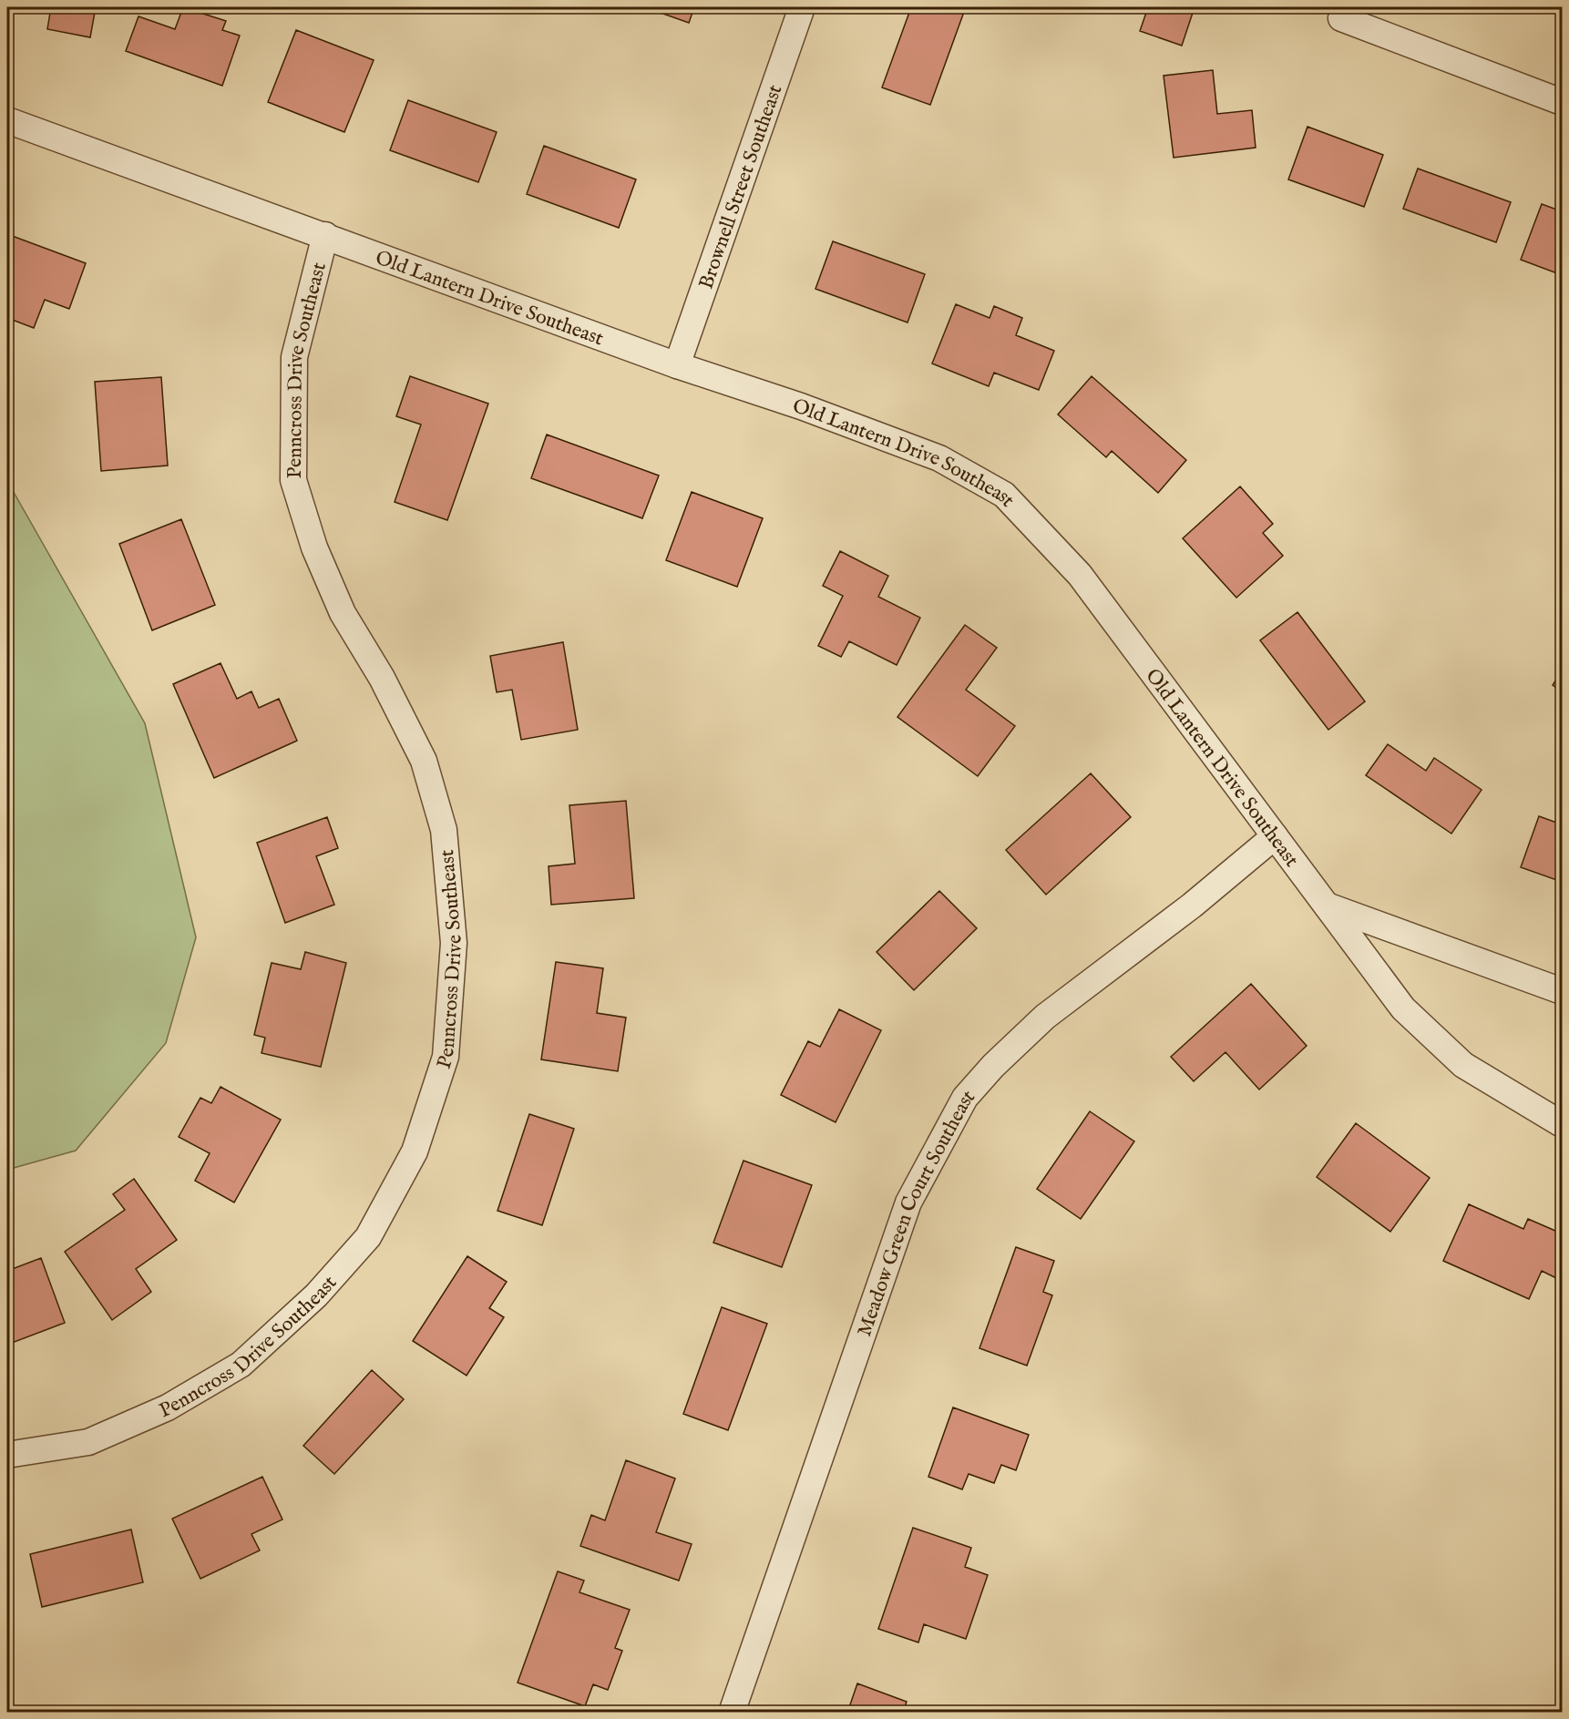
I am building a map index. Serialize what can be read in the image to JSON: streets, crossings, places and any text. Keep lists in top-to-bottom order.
{
  "streets": {
    "street": [
      "Brownell Street Southeast",
      "Old Lantern Drive Southeast",
      "Penncross Drive Southeast",
      "Meadow Green Court Southeast"
    ]
  },
  "crossings": [
    ["Brownell Street Southeast", "Old Lantern Drive Southeast"],
    ["Old Lantern Drive Southeast", "Penncross Drive Southeast"],
    ["Old Lantern Drive Southeast", "Meadow Green Court Southeast"]
  ]
}
